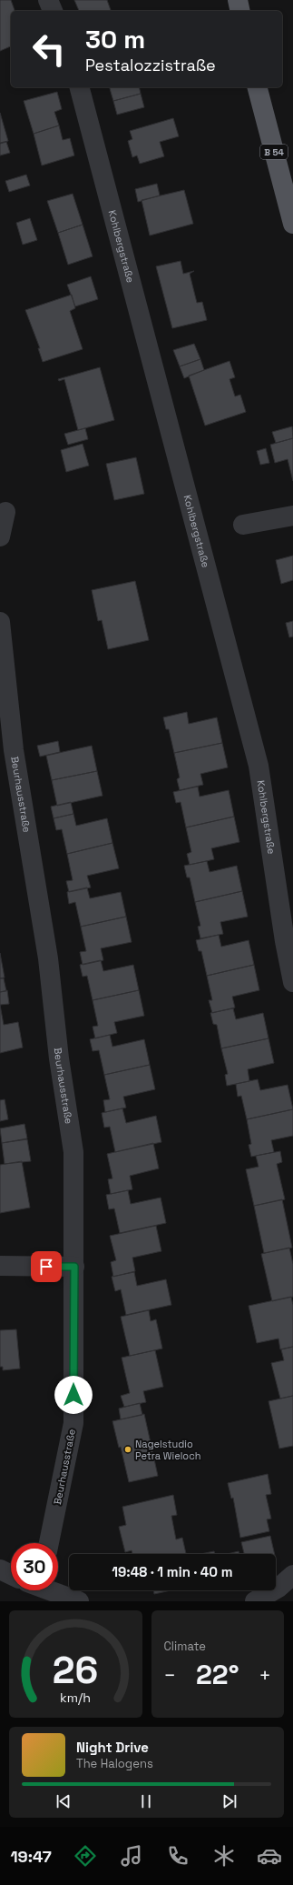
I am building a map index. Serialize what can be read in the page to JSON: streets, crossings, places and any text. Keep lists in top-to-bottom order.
{
  "streets": {
    "main road": ["B 54"],
    "street": ["Kohlbergstraße", "Beurhausstraße"]
  },
  "places": ["Nagelstudio Petra Wieloch"],
  "page": {
    "turn": ["30 m", "Pestalozzistraße"],
    "limit": "30",
    "trip": "19:48 · 1 min · 40 m",
    "tile": "Climate",
    "heat": ["−", "22°", "+"],
    "song": ["Night Drive", "The Halogens"],
    "tabs": "19:47",
    "gauge": ["26", "km/h"]
  }
}
